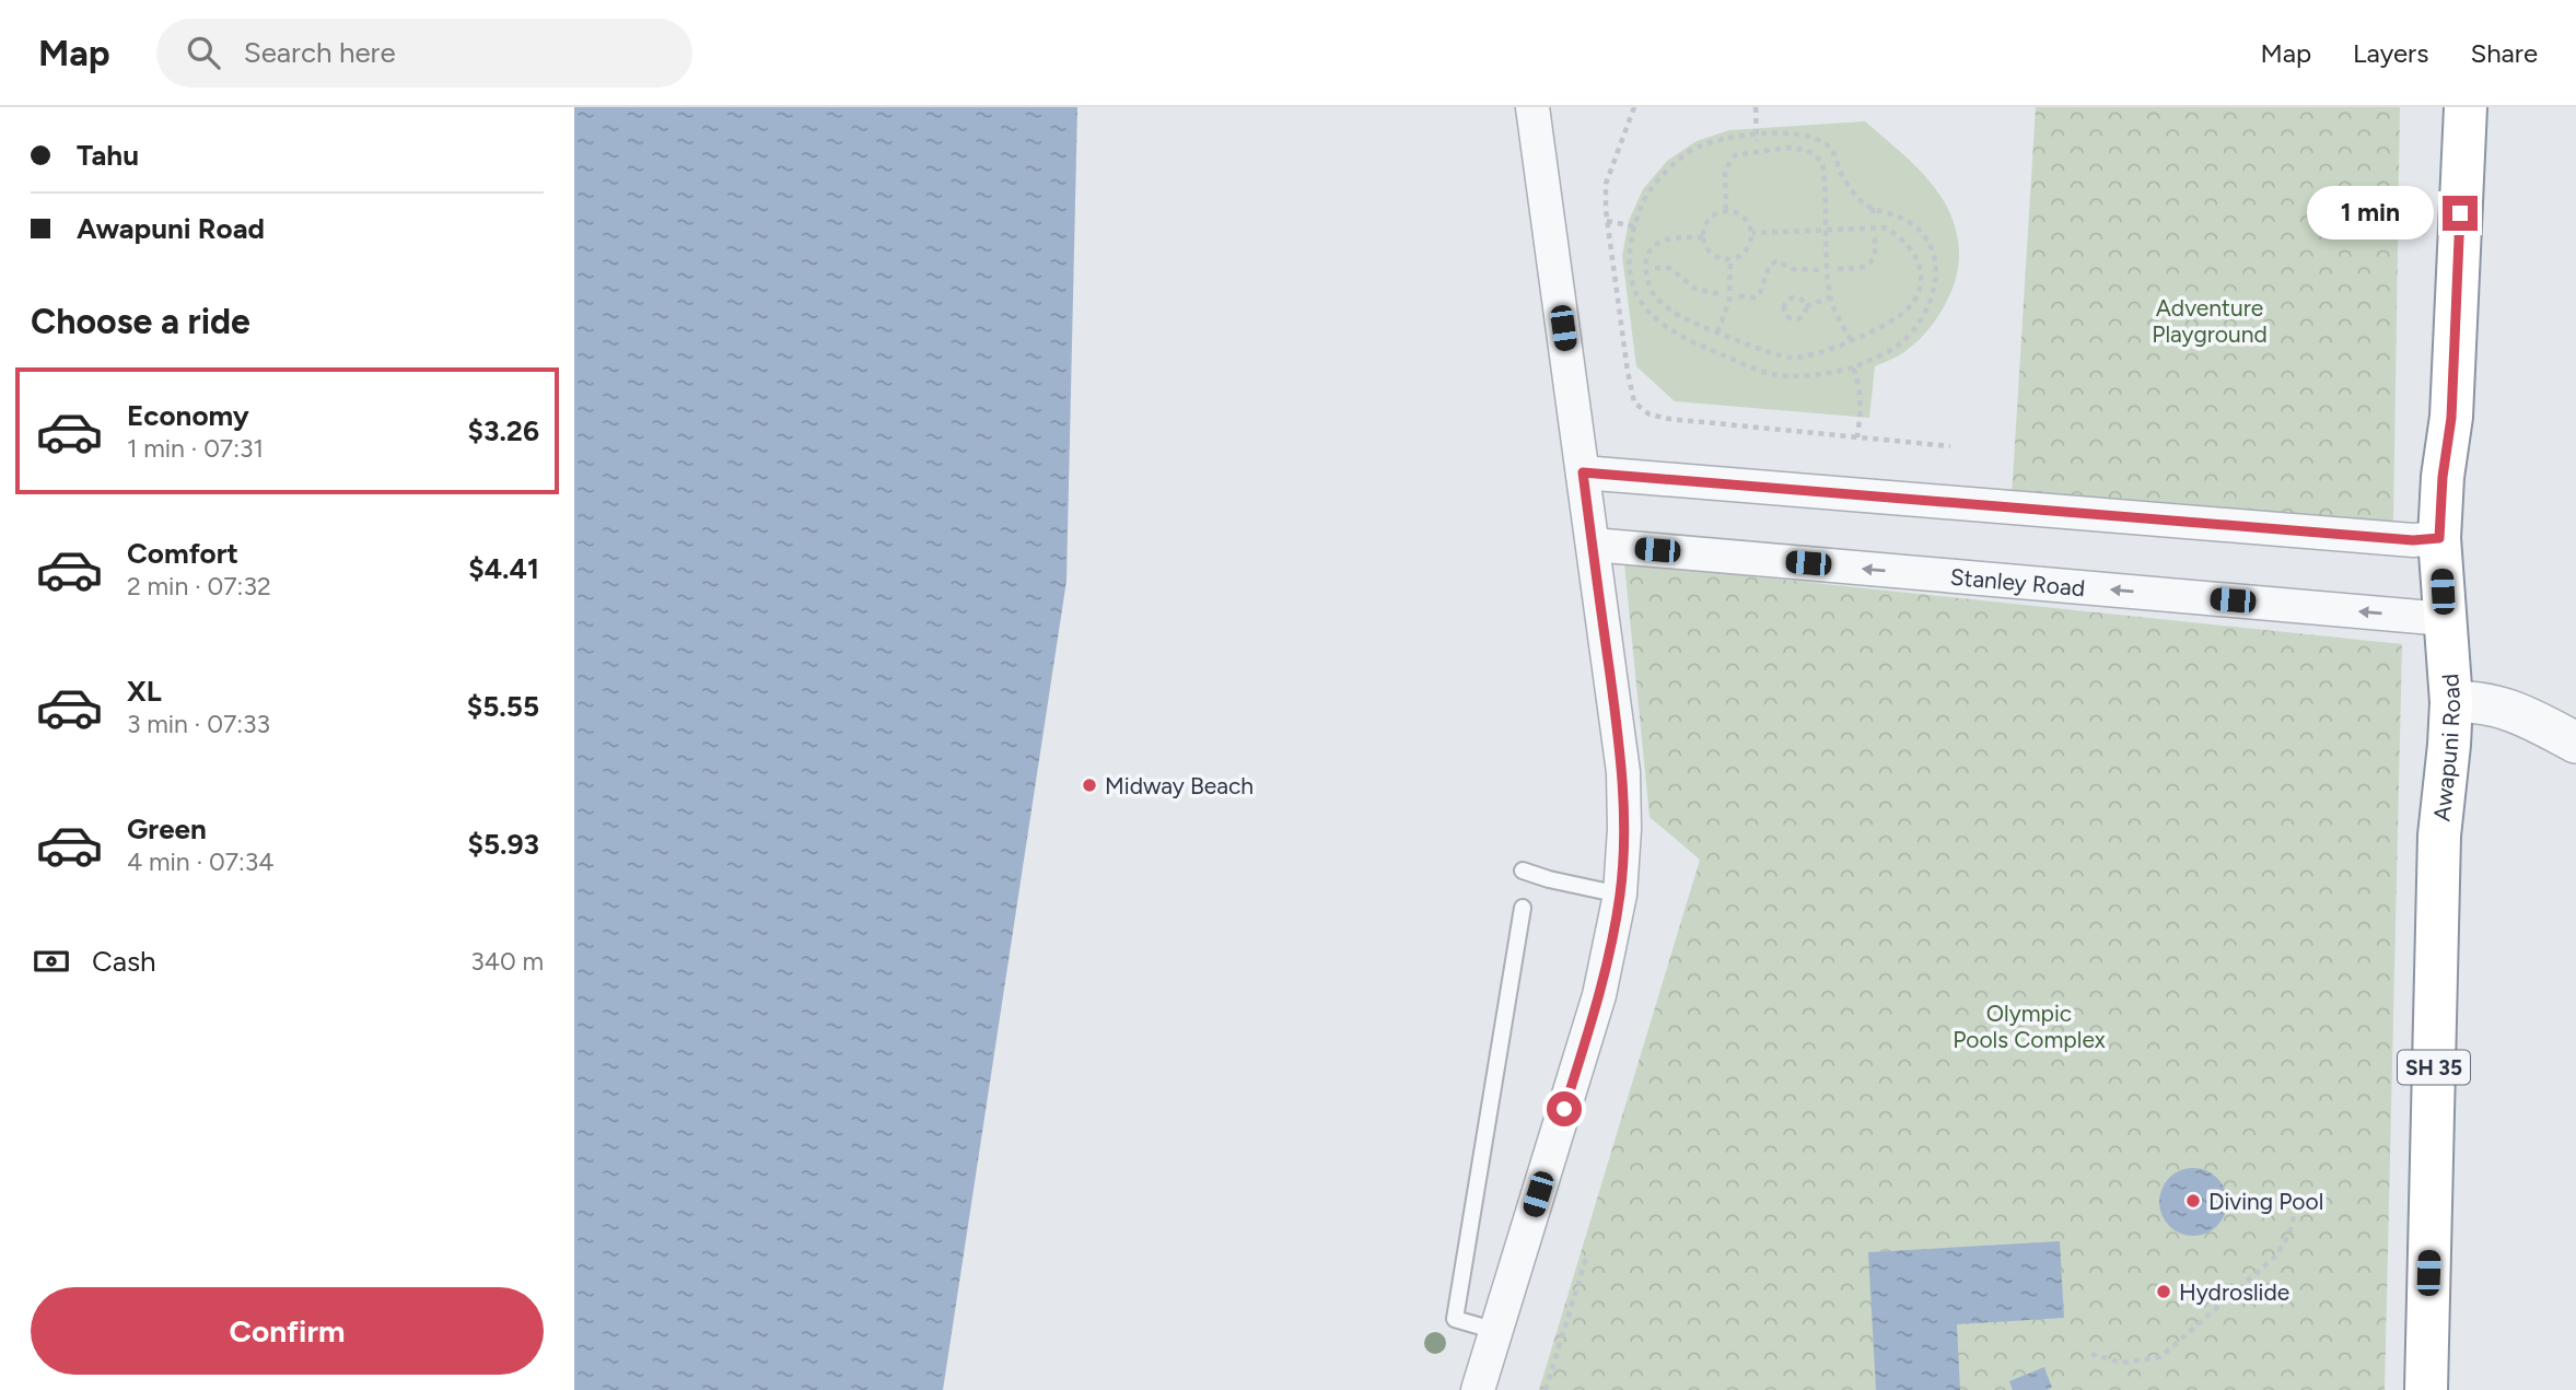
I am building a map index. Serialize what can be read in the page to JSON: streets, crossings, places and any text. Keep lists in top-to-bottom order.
{
  "streets": {
    "highway": ["Awapuni Road", "SH 35"],
    "street": ["Stanley Road"]
  },
  "crossings": [
    ["Stanley Road", "Awapuni Road"]
  ],
  "parks": ["Adventure Playground", "Olympic Pools Complex"],
  "places": ["Midway Beach", "Diving Pool", "Hydroslide"],
  "page": {
    "header": "Map",
    "search": "Search here",
    "nav": ["Map", "Layers", "Share"],
    "banner": ["Tahu", "Awapuni Road"],
    "bubble": "1 min",
    "heading": "Choose a ride",
    "list": [
      {
        "name": "Economy",
        "note": "1 min · 07:31",
        "value": "$3.26"
      },
      {
        "name": "Comfort",
        "note": "2 min · 07:32",
        "value": "$4.41"
      },
      {
        "name": "XL",
        "note": "3 min · 07:33",
        "value": "$5.55"
      },
      {
        "name": "Green",
        "note": "4 min · 07:34",
        "value": "$5.93"
      }
    ],
    "pay": ["Cash", "340 m"],
    "buttons": "Confirm"
  }
}
